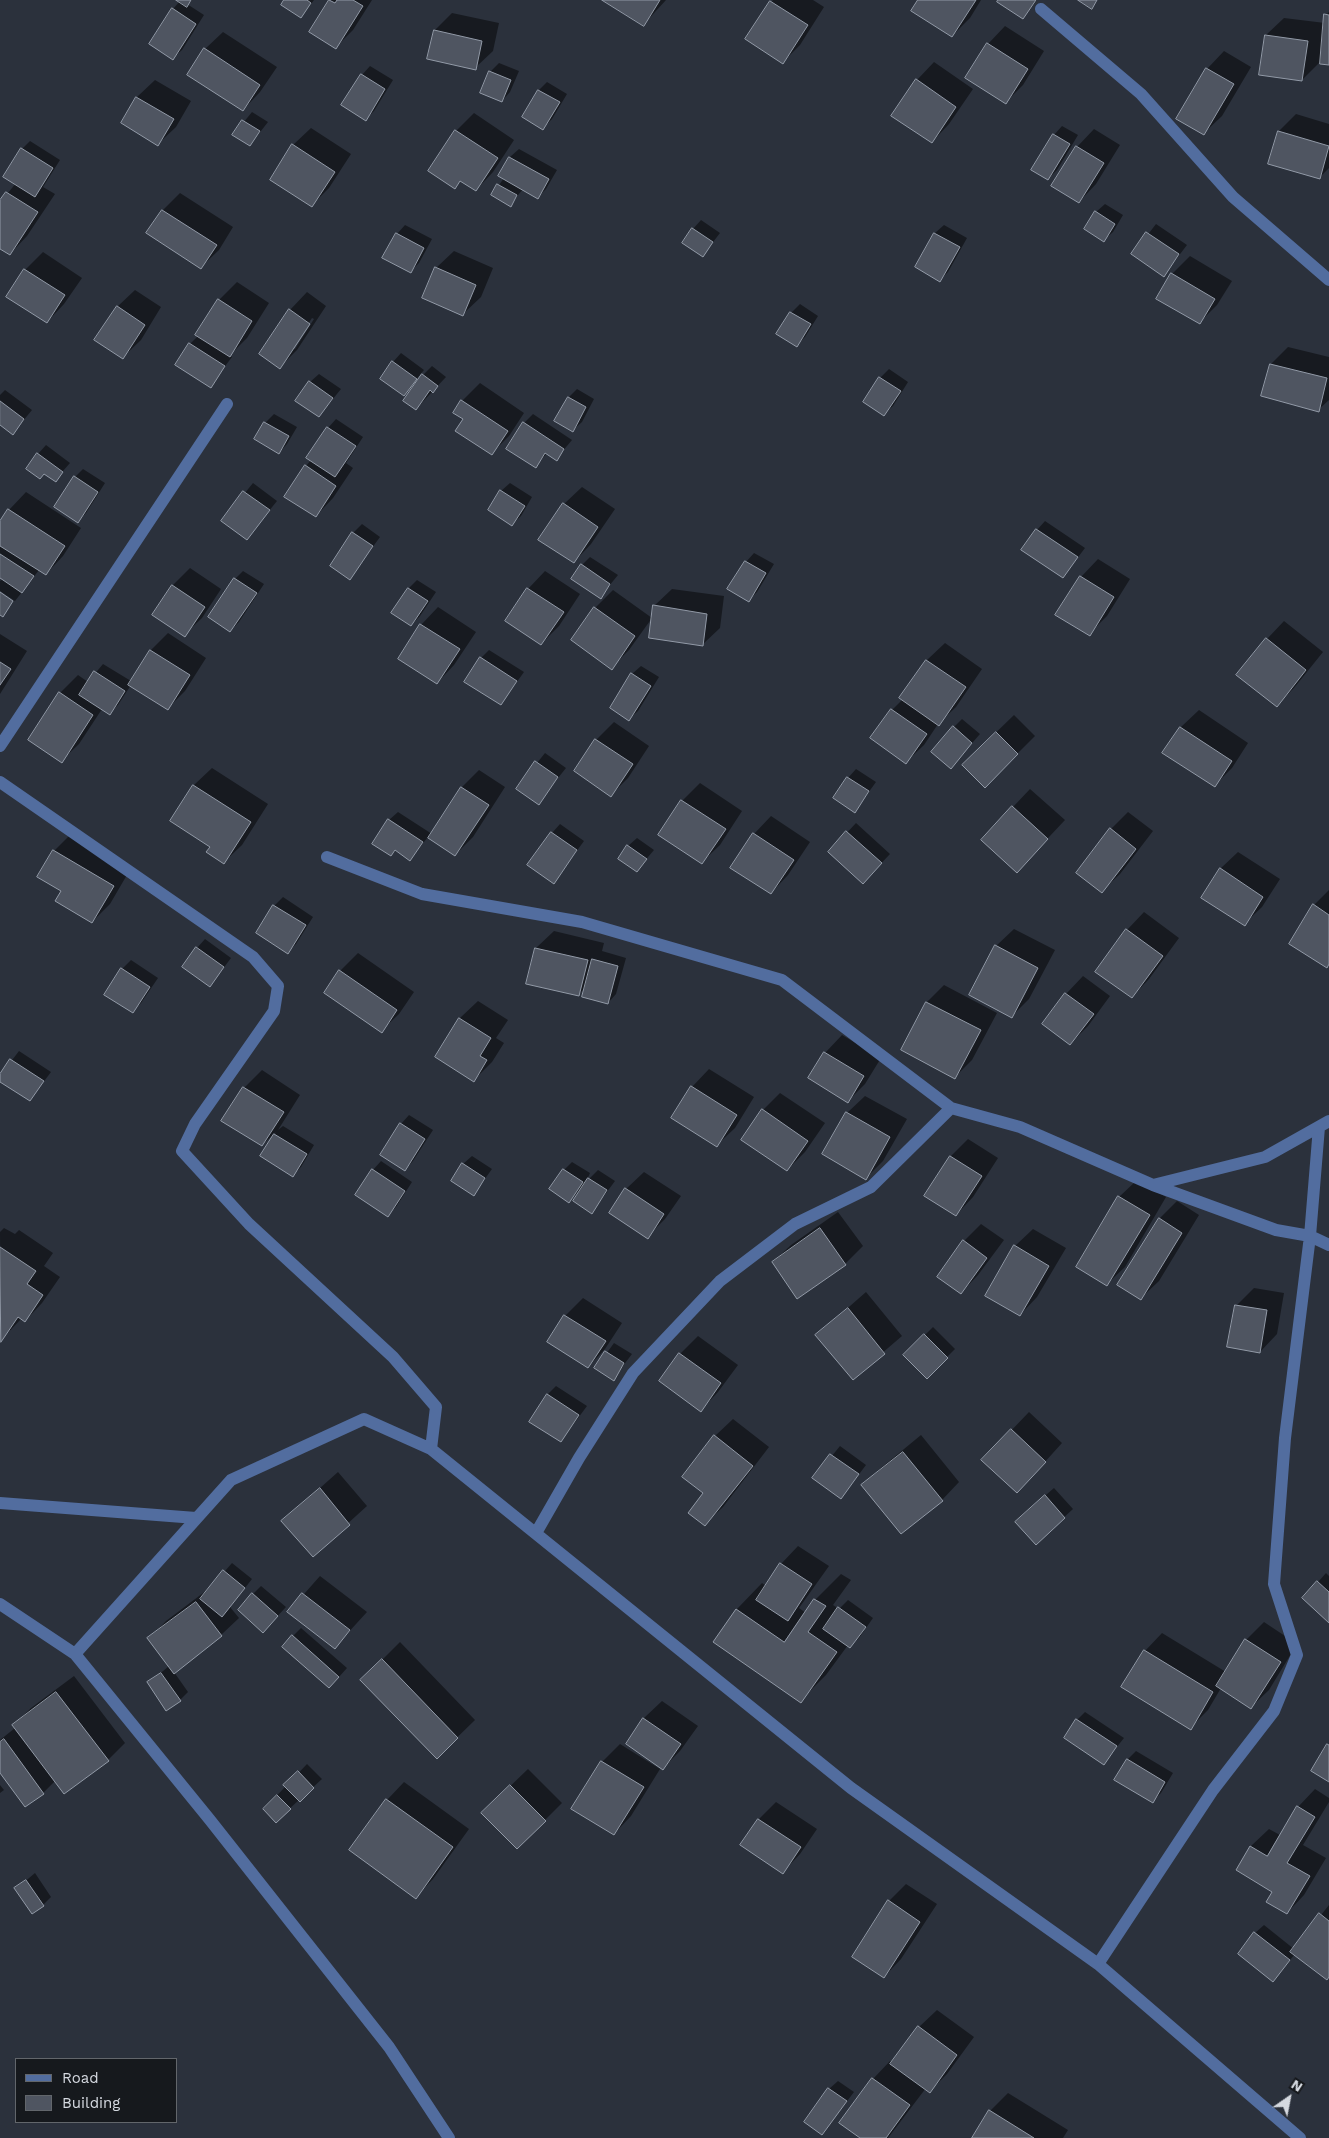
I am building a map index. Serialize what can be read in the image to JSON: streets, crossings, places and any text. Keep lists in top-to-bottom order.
{
  "legend": ["Road", "Building"],
  "north": "top right"
}
